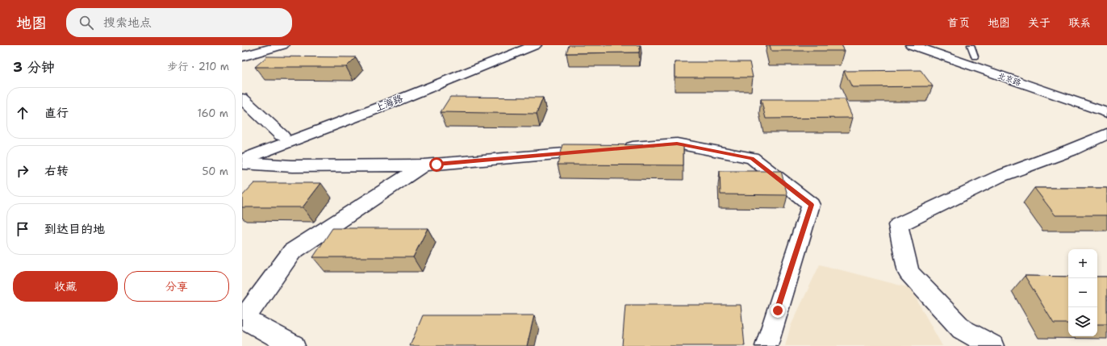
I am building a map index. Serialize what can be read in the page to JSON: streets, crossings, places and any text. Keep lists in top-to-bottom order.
{
  "streets": {
    "street": ["北京路", "上海路"]
  },
  "page": {
    "header": "地图",
    "search": "搜索地点",
    "nav": [
      "首页",
      "地图",
      "关于",
      "联系"
    ],
    "heading": ["3 分钟", "步行 · 210 m"],
    "list": [
      ["直行", "160 m"],
      ["右转", "50 m"],
      "到达目的地"
    ],
    "map_buttons": ["+", "−"],
    "buttons": ["收藏", "分享"]
  }
}
